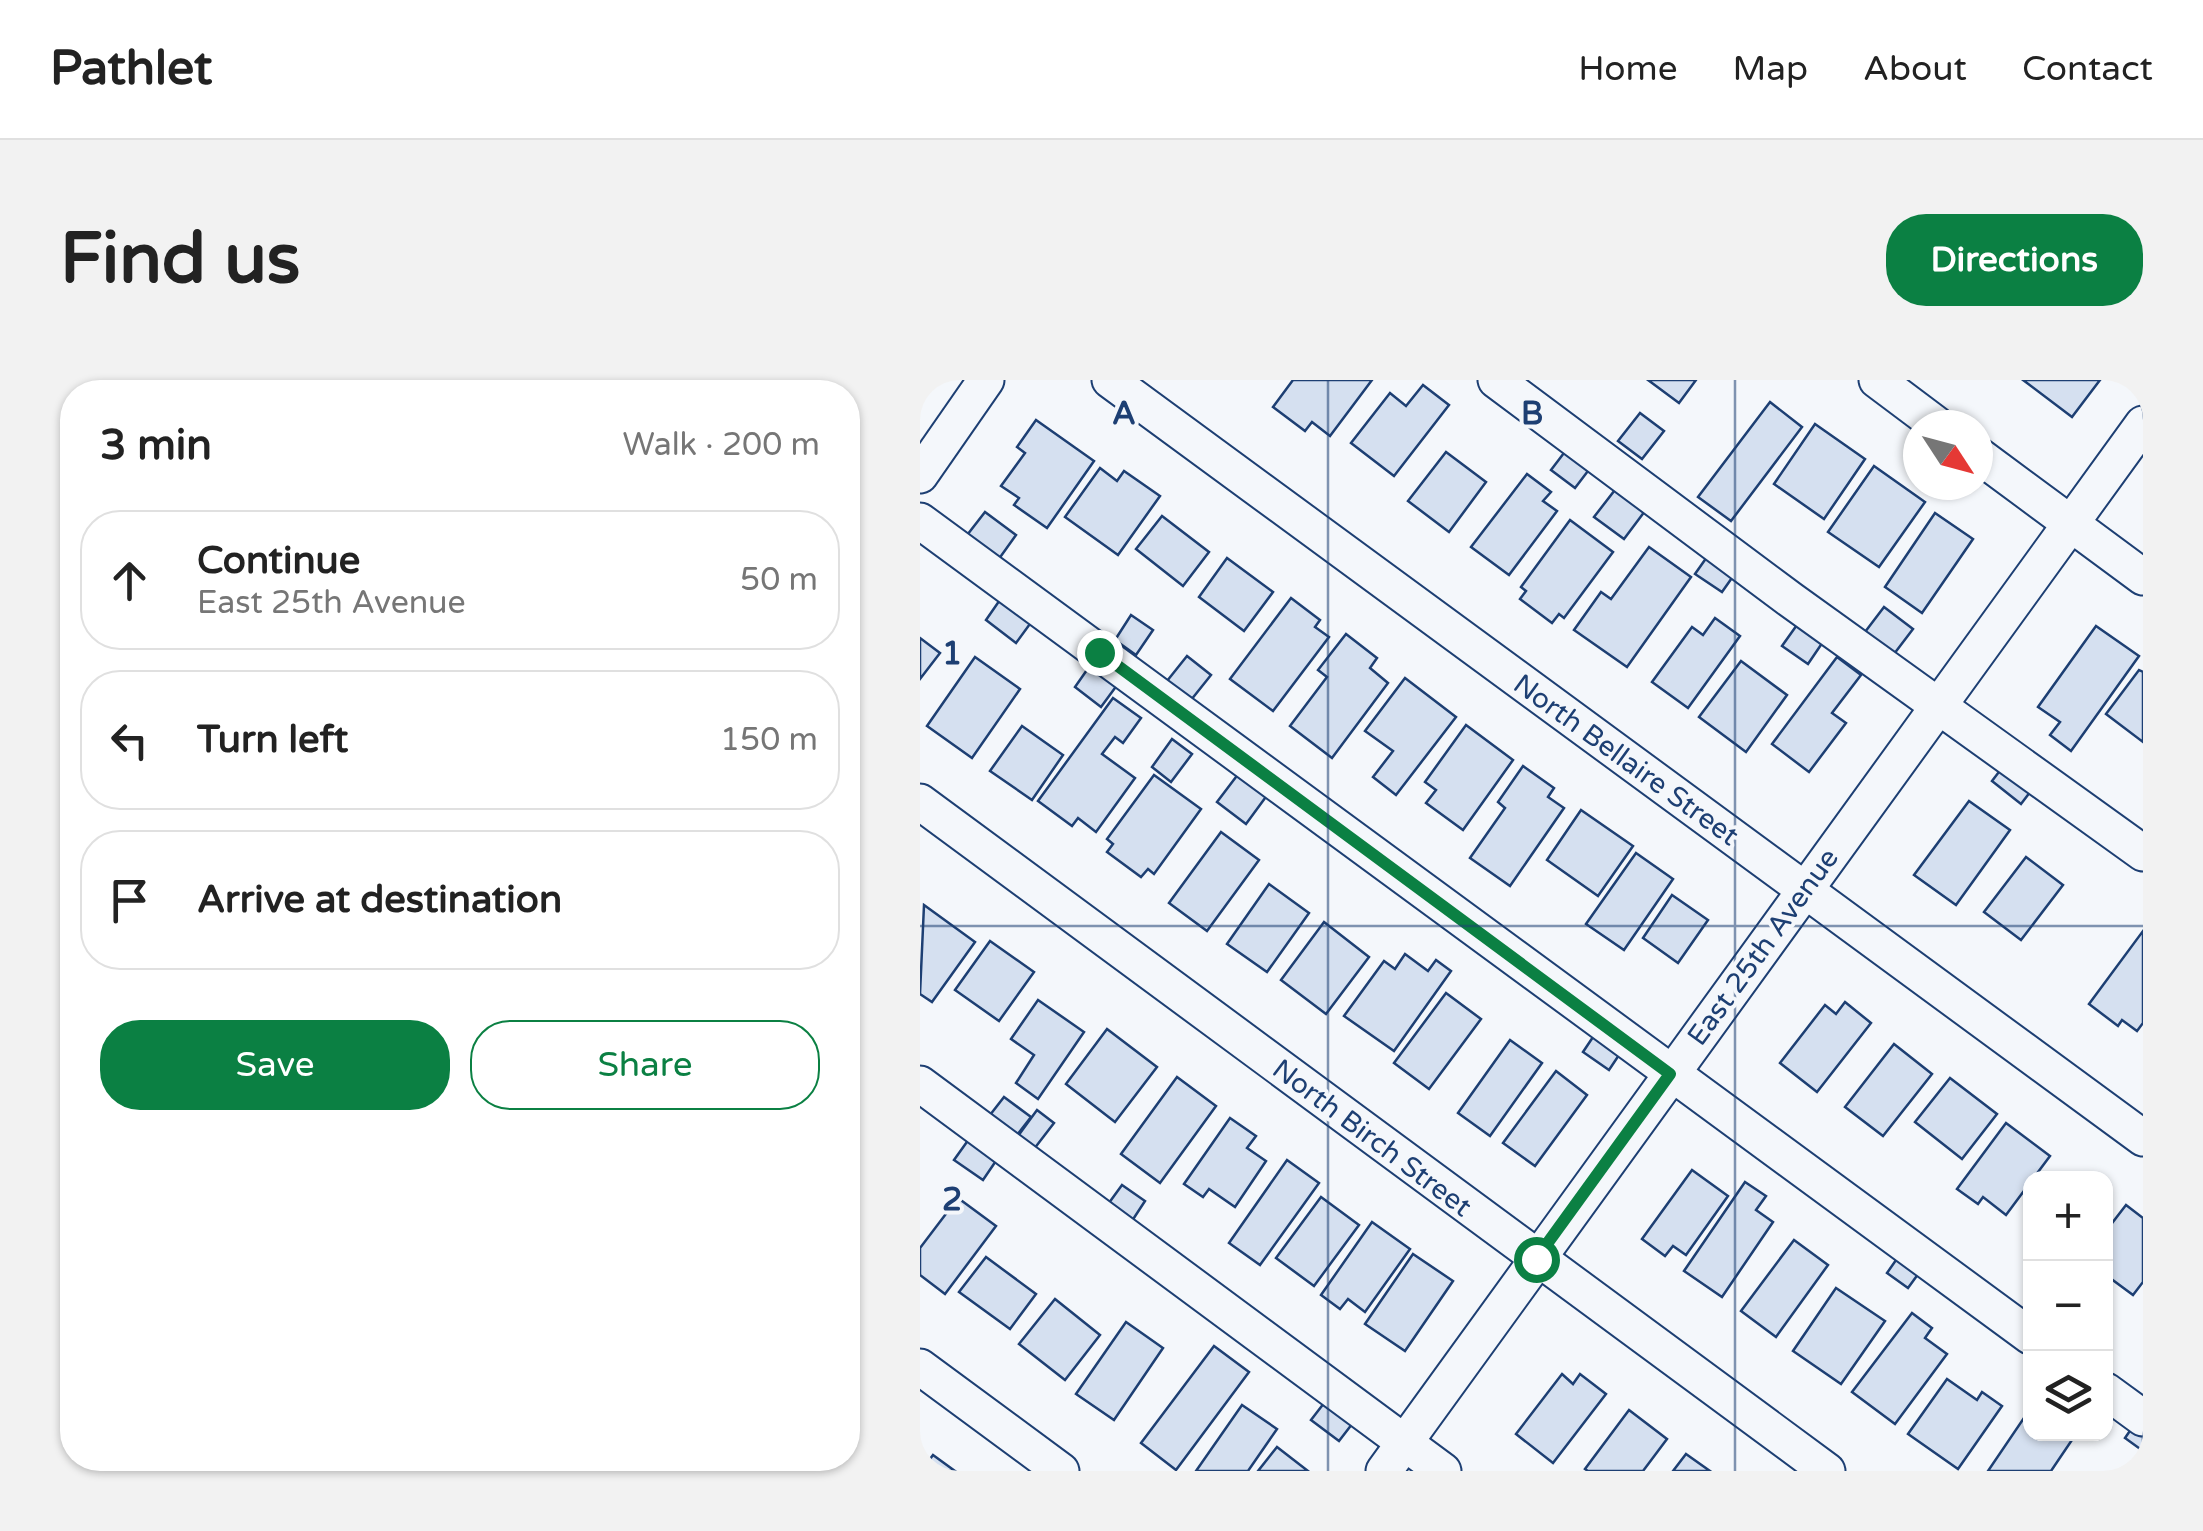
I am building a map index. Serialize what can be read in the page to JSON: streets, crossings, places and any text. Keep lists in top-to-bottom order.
{
  "streets": {
    "street": ["North Bellaire Street", "East 25th Avenue", "North Birch Street"]
  },
  "crossings": [
    ["North Bellaire Street", "East 25th Avenue"],
    ["East 25th Avenue", "North Birch Street"]
  ],
  "north": "bottom right",
  "page": {
    "header": "Pathlet",
    "nav": [
      "Home",
      "Map",
      "About",
      "Contact"
    ],
    "buttons": [
      "Directions",
      ["Save", "Share"]
    ],
    "title": "Find us",
    "heading": ["3 min", "Walk · 200 m"],
    "list": [
      ["Continue", "East 25th Avenue", "50 m"],
      ["Turn left", "150 m"],
      "Arrive at destination"
    ],
    "map_buttons": ["+", "−"]
  },
  "grid": {
    "columns": ["A", "B"],
    "rows": ["1", "2"]
  }
}
